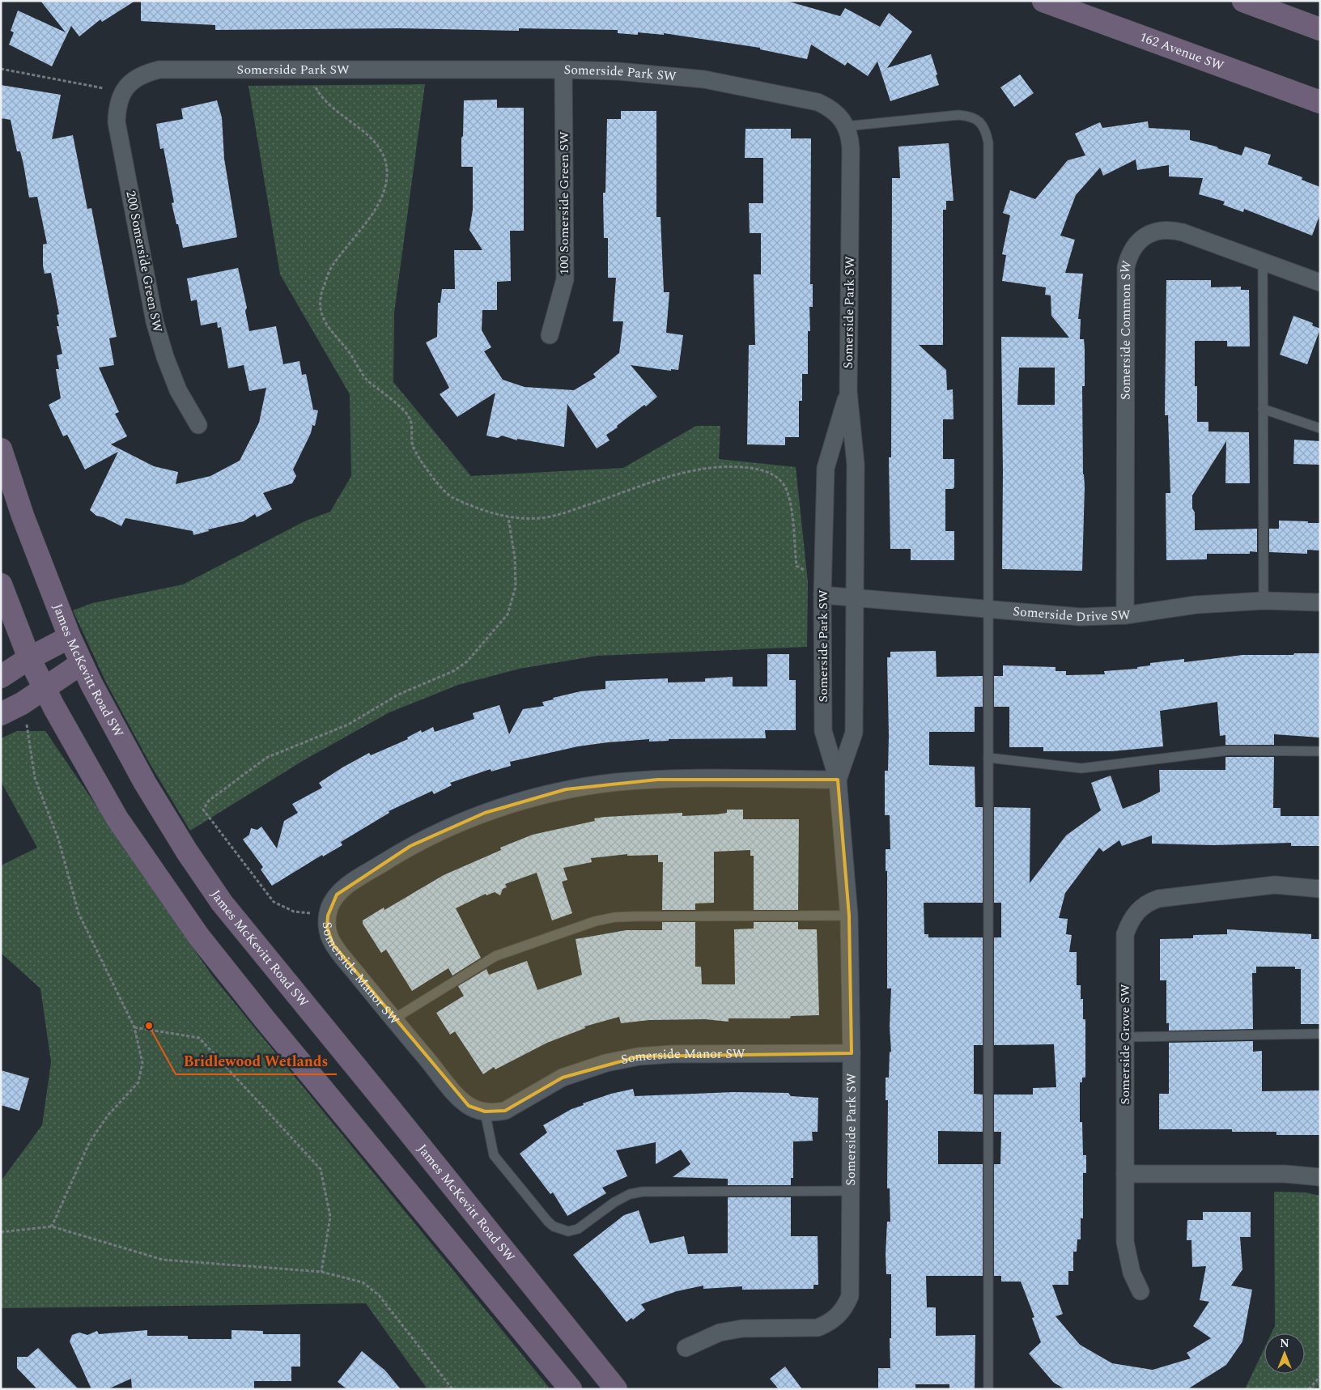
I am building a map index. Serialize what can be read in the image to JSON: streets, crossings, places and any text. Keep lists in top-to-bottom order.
{
  "streets": {
    "main road": ["162 Avenue SW", "James McKevitt Road SW"],
    "street": [
      "Somerside Park SW",
      "100 Somerside Green SW",
      "200 Somerside Green SW",
      "Somerside Common SW",
      "Somerside Drive SW",
      "Somerside Manor SW",
      "Somerside Grove SW"
    ]
  },
  "crossings": [
    ["Somerside Park SW", "100 Somerside Green SW"],
    ["Somerside Park SW", "200 Somerside Green SW"],
    ["Somerside Park SW", "Somerside Drive SW"],
    ["Somerside Park SW", "Somerside Manor SW"],
    ["Somerside Common SW", "Somerside Drive SW"]
  ],
  "places": ["Bridlewood Wetlands"],
  "north": "top"
}
